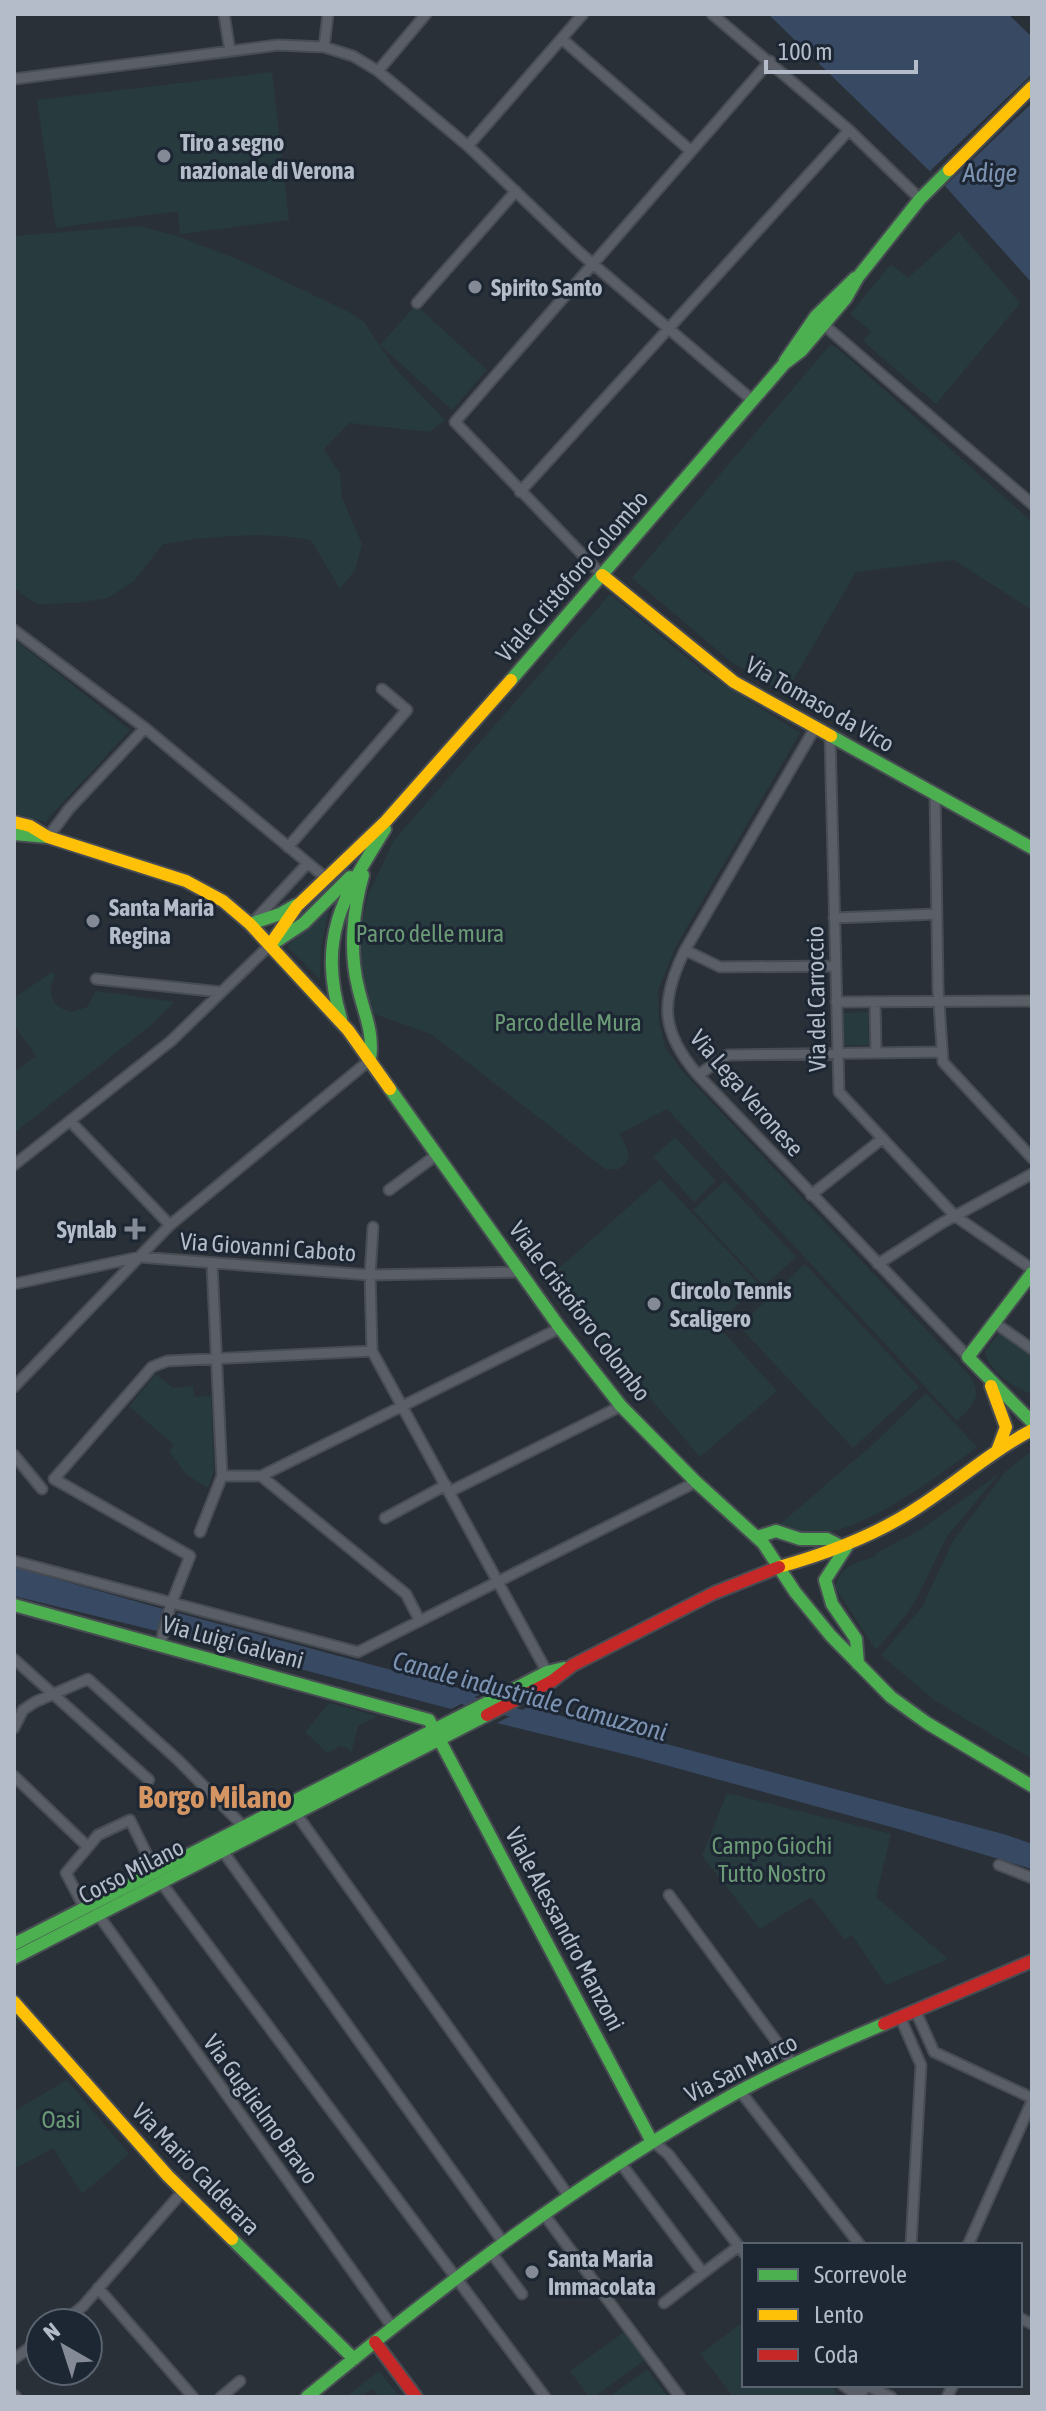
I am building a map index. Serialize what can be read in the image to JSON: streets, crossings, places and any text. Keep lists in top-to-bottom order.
{
  "streets": {
    "street": [
      "Viale Cristoforo Colombo",
      "Via Tomaso da Vico",
      "Via del Carroccio",
      "Via Lega Veronese",
      "Via Giovanni Caboto",
      "Via Luigi Galvani",
      "Corso Milano",
      "Viale Alessandro Manzoni",
      "Via San Marco",
      "Via Guglielmo Bravo",
      "Via Mario Calderara"
    ]
  },
  "crossings": [
    ["Viale Cristoforo Colombo", "Via Tomaso da Vico"],
    ["Viale Cristoforo Colombo", "Via Giovanni Caboto"],
    ["Viale Cristoforo Colombo", "Corso Milano"],
    ["Via Tomaso da Vico", "Via del Carroccio"],
    ["Via Tomaso da Vico", "Via Lega Veronese"],
    ["Via Luigi Galvani", "Corso Milano"],
    ["Via Luigi Galvani", "Viale Alessandro Manzoni"],
    ["Corso Milano", "Viale Alessandro Manzoni"],
    ["Corso Milano", "Via Guglielmo Bravo"],
    ["Viale Alessandro Manzoni", "Via San Marco"],
    ["Via San Marco", "Via Guglielmo Bravo"],
    ["Via San Marco", "Via Mario Calderara"]
  ],
  "districts": ["Borgo Milano"],
  "water": ["Adige", "Canale industriale Camuzzoni"],
  "parks": [
    "Parco delle mura",
    "Parco delle Mura",
    "Campo Giochi Tutto Nostro",
    "Oasi"
  ],
  "places": {
    "other": [
      "Tiro a segno nazionale di Verona",
      "Spirito Santo",
      "Santa Maria Regina",
      "Circolo Tennis Scaligero",
      "Santa Maria Immacolata"
    ],
    "health": ["Synlab"]
  },
  "legend": ["Scorrevole", "Lento", "Coda"],
  "scale_bar": "100 m",
  "north": "top left"
}
